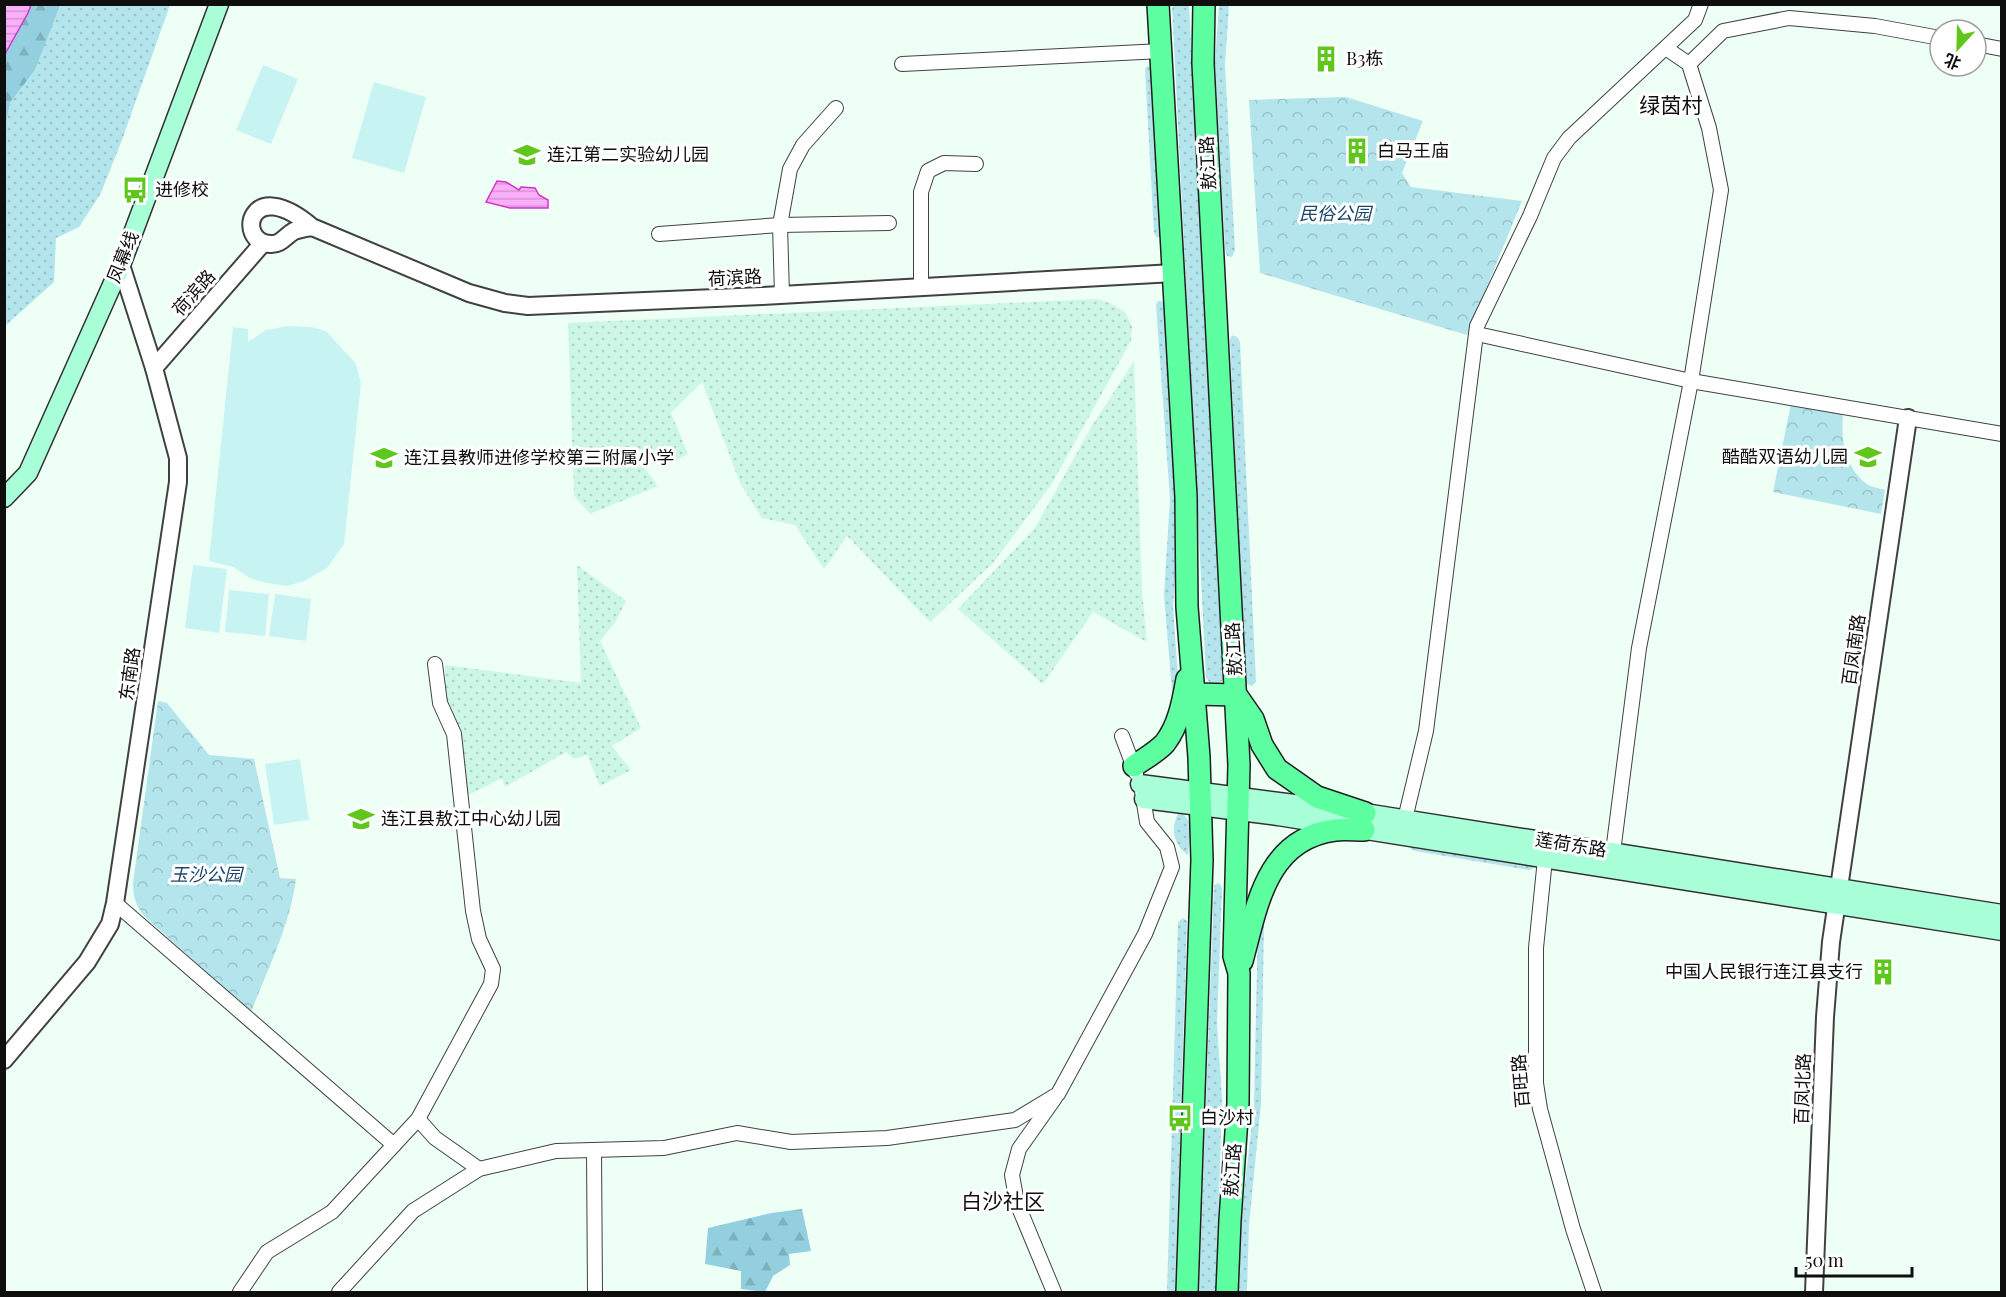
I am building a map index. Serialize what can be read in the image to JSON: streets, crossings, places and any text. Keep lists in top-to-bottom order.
{
  "streets": {
    "main road": ["敖江路", "凤幕线", "莲荷东路"],
    "street": [
      "荷滨路",
      "百凤南路",
      "东南路",
      "百旺路",
      "百凤北路"
    ]
  },
  "crossings": [
    ["敖江路", "莲荷东路"],
    ["凤幕线", "东南路"],
    ["荷滨路", "东南路"],
    ["百凤南路", "莲荷东路"],
    ["百凤南路", "百凤北路"],
    ["莲荷东路", "百旺路"],
    ["莲荷东路", "百凤北路"]
  ],
  "districts": ["绿茵村", "白沙社区"],
  "parks": ["民俗公园", "玉沙公园"],
  "places": {
    "building": ["B3栋", "白马王庙", "中国人民银行连江县支行"],
    "school or university": [
      "连江第二实验幼儿园",
      "酷酷双语幼儿园",
      "连江县教师进修学校第三附属小学",
      "连江县敖江中心幼儿园"
    ],
    "bus stop": ["进修校", "白沙村"]
  },
  "scale_bar": "50 m",
  "north": "bottom"
}
